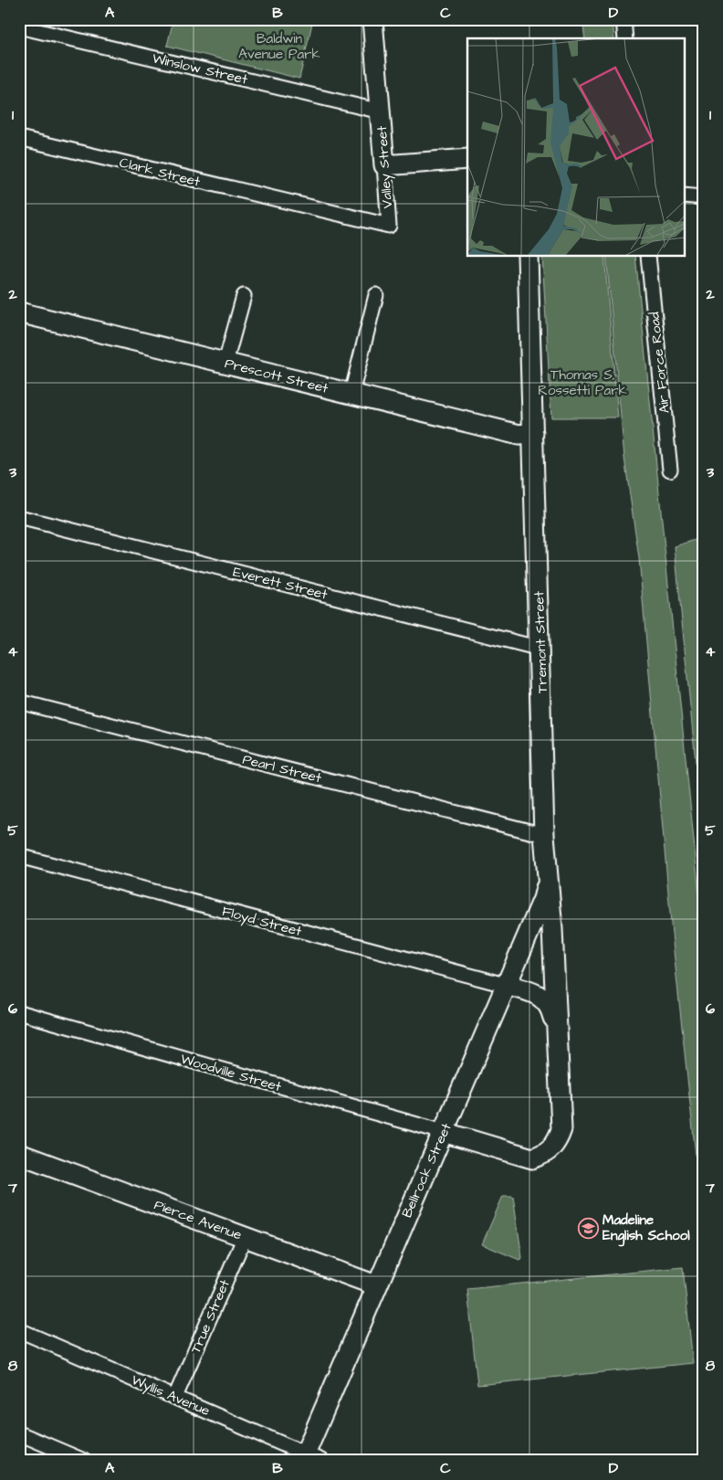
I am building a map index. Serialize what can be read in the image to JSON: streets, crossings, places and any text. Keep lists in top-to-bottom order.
{
  "streets": {
    "street": [
      "Winslow Street",
      "Valley Street",
      "Clark Street",
      "Air Force Road",
      "Prescott Street",
      "Everett Street",
      "Tremont Street",
      "Pearl Street",
      "Floyd Street",
      "Woodville Street",
      "Bellrock Street",
      "Pierce Avenue",
      "True Street",
      "Wyllis Avenue"
    ]
  },
  "crossings": [
    ["Winslow Street", "Valley Street"],
    ["Valley Street", "Clark Street"],
    ["Prescott Street", "Tremont Street"],
    ["Everett Street", "Tremont Street"],
    ["Tremont Street", "Pearl Street"],
    ["Tremont Street", "Floyd Street"],
    ["Tremont Street", "Woodville Street"],
    ["Tremont Street", "Bellrock Street"],
    ["Floyd Street", "Bellrock Street"],
    ["Woodville Street", "Bellrock Street"],
    ["Bellrock Street", "Pierce Avenue"],
    ["Bellrock Street", "Wyllis Avenue"],
    ["Pierce Avenue", "True Street"],
    ["True Street", "Wyllis Avenue"]
  ],
  "parks": ["Baldwin Avenue Park", "Thomas S. Rossetti Park"],
  "places": {
    "school or university": ["Madeline English School"]
  },
  "grid": {
    "columns": [
      "A",
      "B",
      "C",
      "D"
    ],
    "rows": [
      "1",
      "2",
      "3",
      "4",
      "5",
      "6",
      "7",
      "8"
    ]
  }
}
